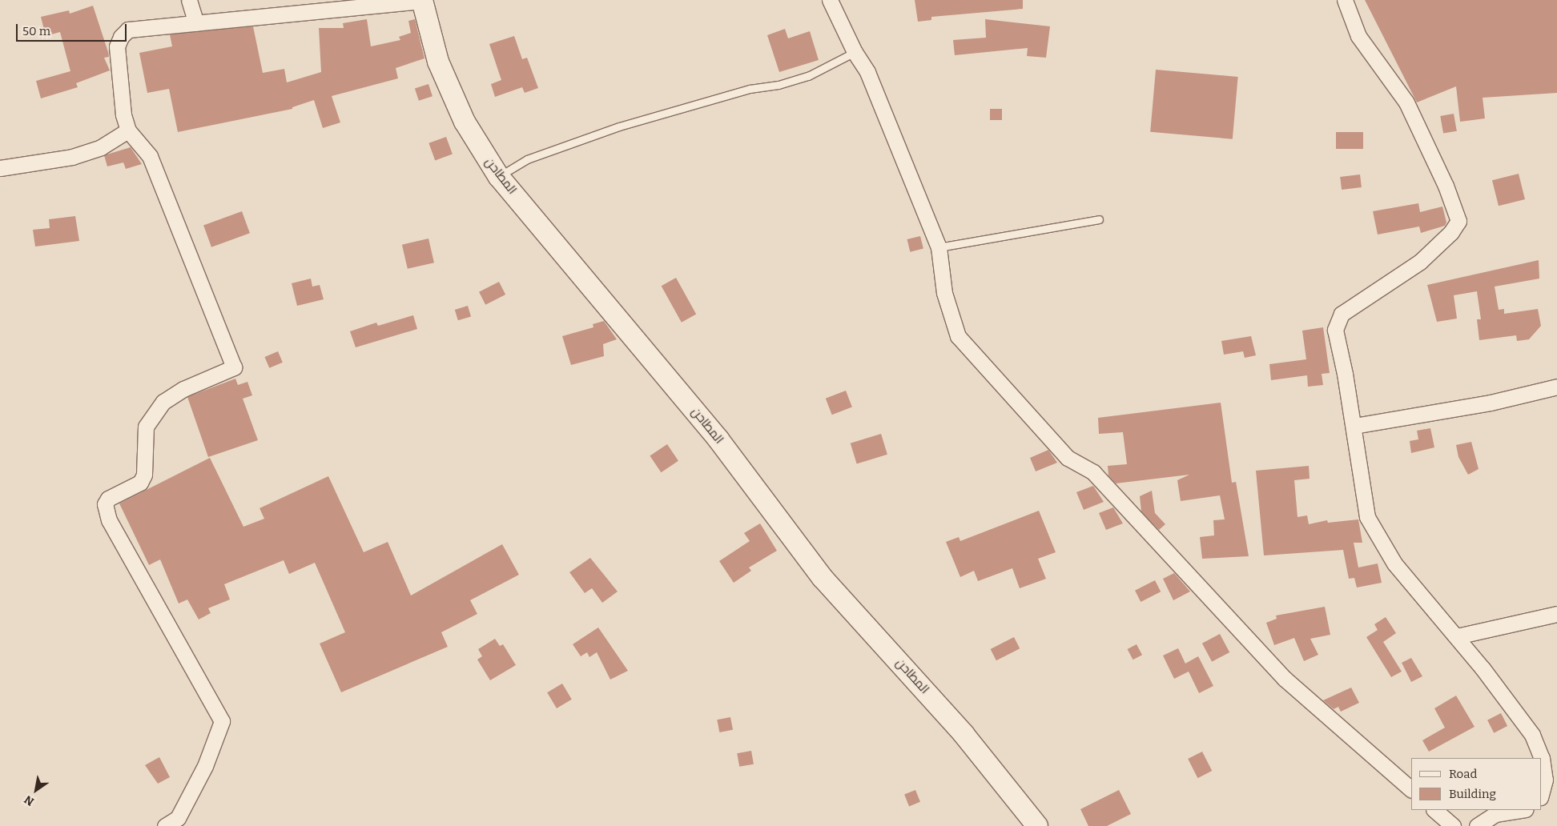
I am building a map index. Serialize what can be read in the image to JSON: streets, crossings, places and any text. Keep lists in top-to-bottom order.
{
  "streets": {
    "main road": ["المطاحن"]
  },
  "legend": ["Road", "Building"],
  "scale_bar": "50 m",
  "north": "bottom left"
}
